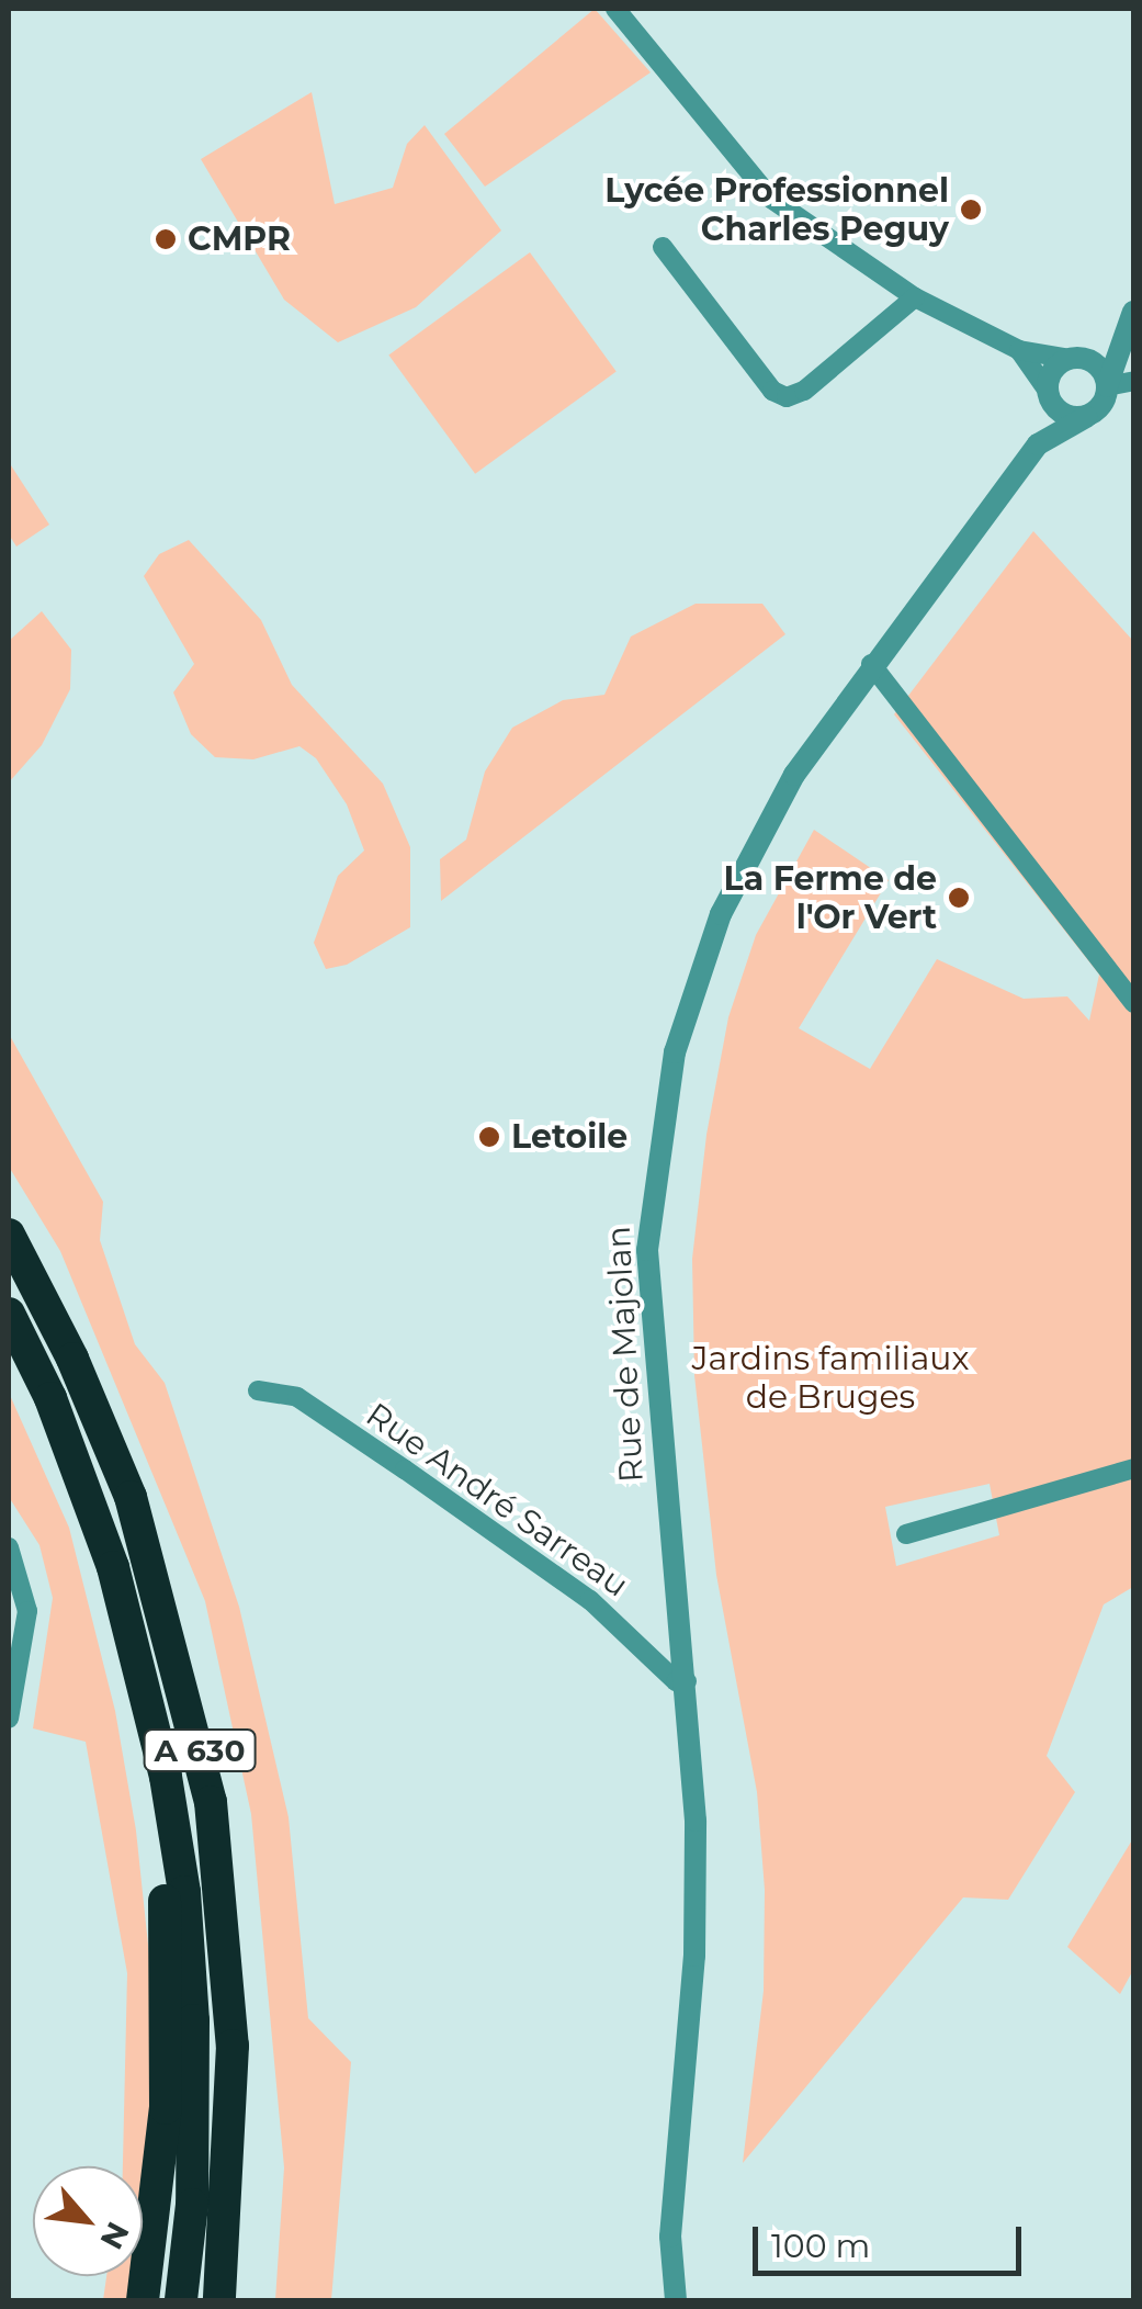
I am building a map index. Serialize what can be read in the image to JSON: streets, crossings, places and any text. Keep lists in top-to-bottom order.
{
  "streets": {
    "highway": ["A 630"],
    "street": ["Rue de Majolan", "Rue André Sarreau"]
  },
  "crossings": [
    ["Rue de Majolan", "Rue André Sarreau"]
  ],
  "parks": ["Jardins familiaux de Bruges"],
  "places": [
    "Lycée Professionnel Charles Peguy",
    "CMPR",
    "La Ferme de l'Or Vert",
    "Letoile"
  ],
  "scale_bar": "100 m",
  "north": "bottom right"
}
